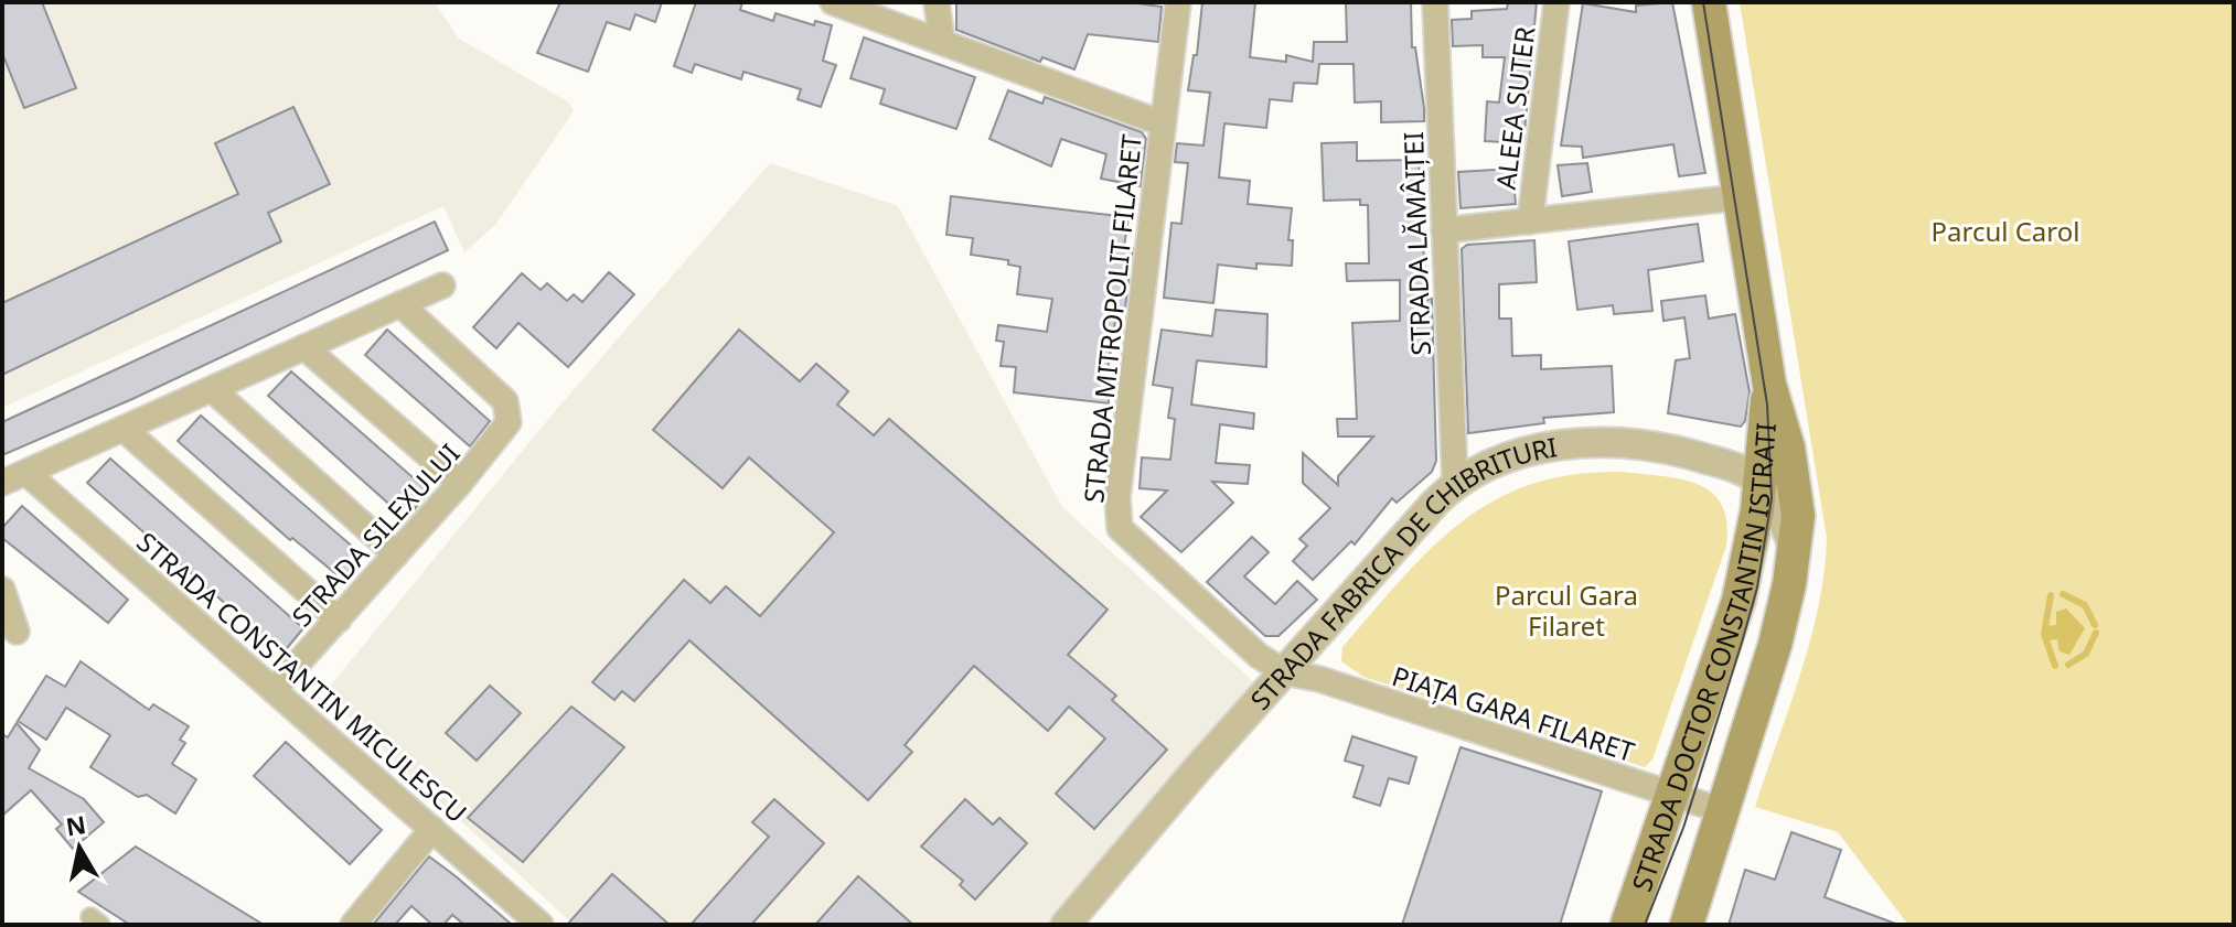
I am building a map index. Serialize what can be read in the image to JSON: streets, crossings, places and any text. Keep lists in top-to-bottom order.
{
  "streets": {
    "main road": ["STRADA DOCTOR CONSTANTIN ISTRATI"],
    "street": [
      "ALEEA SUTER",
      "STRADA LĂMÂIȚEI",
      "STRADA MITROPOLIT FILARET",
      "STRADA SILEXULUI",
      "STRADA FABRICA DE CHIBRITURI",
      "STRADA CONSTANTIN MICULESCU",
      "PIAȚA GARA FILARET"
    ]
  },
  "crossings": [
    ["STRADA LĂMÂIȚEI", "STRADA FABRICA DE CHIBRITURI"],
    ["STRADA MITROPOLIT FILARET", "STRADA FABRICA DE CHIBRITURI"],
    ["STRADA MITROPOLIT FILARET", "PIAȚA GARA FILARET"],
    ["STRADA SILEXULUI", "STRADA CONSTANTIN MICULESCU"],
    ["STRADA FABRICA DE CHIBRITURI", "STRADA DOCTOR CONSTANTIN ISTRATI"],
    ["STRADA FABRICA DE CHIBRITURI", "PIAȚA GARA FILARET"],
    ["STRADA DOCTOR CONSTANTIN ISTRATI", "PIAȚA GARA FILARET"]
  ],
  "parks": ["Parcul Carol", "Parcul Gara Filaret"],
  "north": "top"
}
